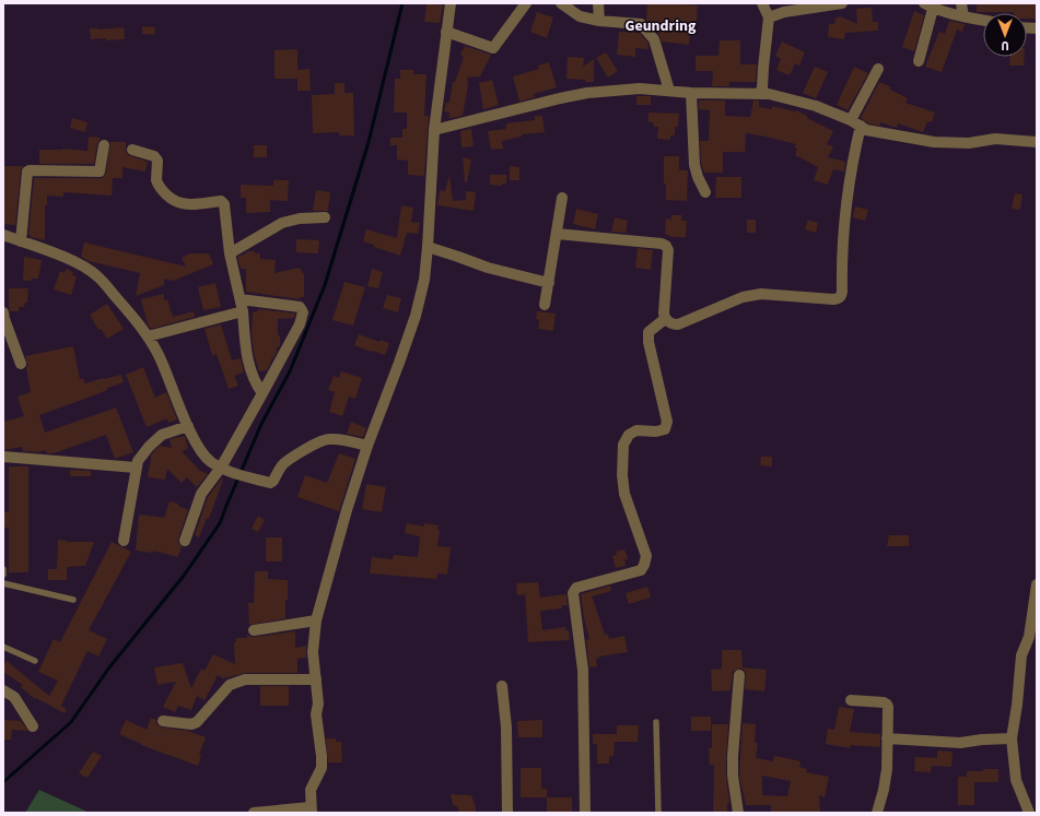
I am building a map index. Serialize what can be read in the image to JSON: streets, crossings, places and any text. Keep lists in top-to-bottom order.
{
  "districts": ["Geundring"],
  "north": "bottom"
}
